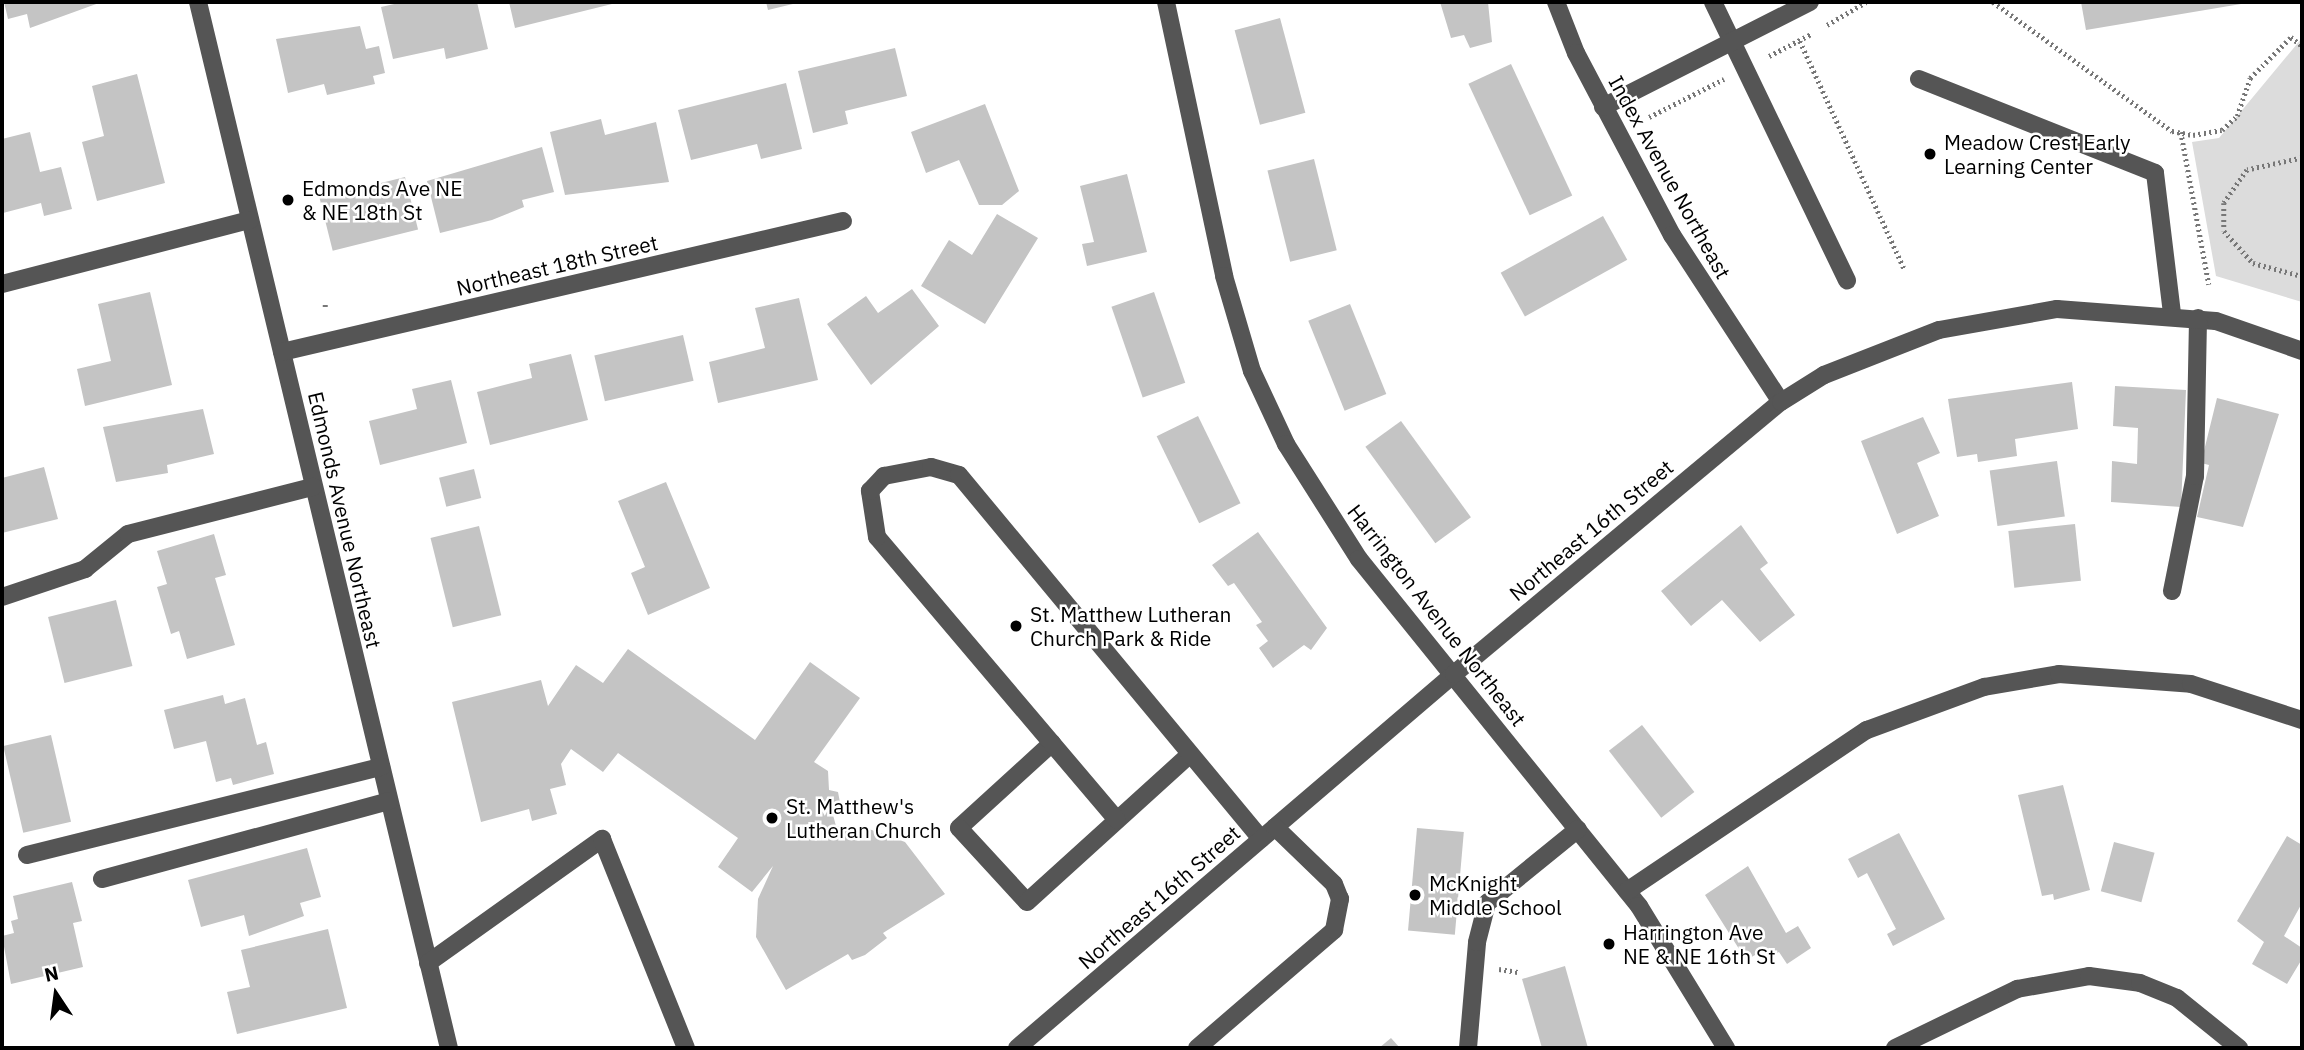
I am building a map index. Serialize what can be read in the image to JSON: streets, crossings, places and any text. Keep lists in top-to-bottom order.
{
  "streets": {
    "street": [
      "Index Avenue Northeast",
      "Northeast 18th Street",
      "Edmonds Avenue Northeast",
      "Northeast 16th Street",
      "Harrington Avenue Northeast"
    ]
  },
  "crossings": [
    ["Index Avenue Northeast", "Northeast 16th Street"],
    ["Northeast 18th Street", "Edmonds Avenue Northeast"],
    ["Northeast 16th Street", "Harrington Avenue Northeast"]
  ],
  "places": [
    "Meadow Crest Early Learning Center",
    "Edmonds Ave NE & NE 18th St",
    "St. Matthew Lutheran Church Park & Ride",
    "St. Matthew's Lutheran Church",
    "McKnight Middle School",
    "Harrington Ave NE & NE 16th St"
  ],
  "north": "top"
}
